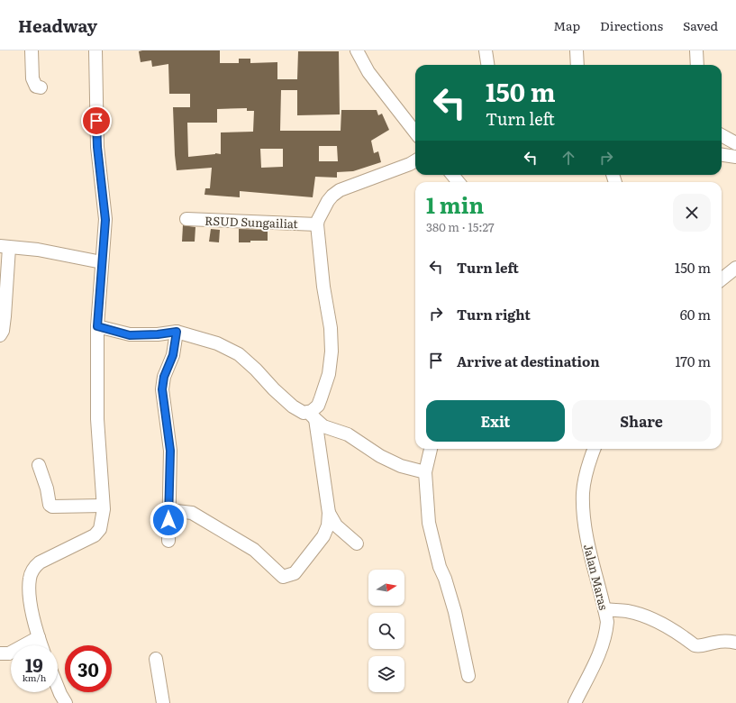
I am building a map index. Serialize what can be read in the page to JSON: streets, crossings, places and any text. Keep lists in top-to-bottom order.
{
  "streets": {
    "street": ["RSUD Sungailiat", "Jalan Maras"]
  },
  "north": "right",
  "page": {
    "header": "Headway",
    "nav": ["Map", "Directions", "Saved"],
    "turn": ["150 m", "Turn left"],
    "heading": ["1 min", "380 m · 15:27"],
    "list": [
      {
        "name": "Turn left",
        "value": "150 m"
      },
      {
        "name": "Turn right",
        "value": "60 m"
      },
      {
        "name": "Arrive at destination",
        "value": "170 m"
      }
    ],
    "buttons": ["Exit", "Share"],
    "speed": "19 km/h",
    "limit": "30"
  }
}
